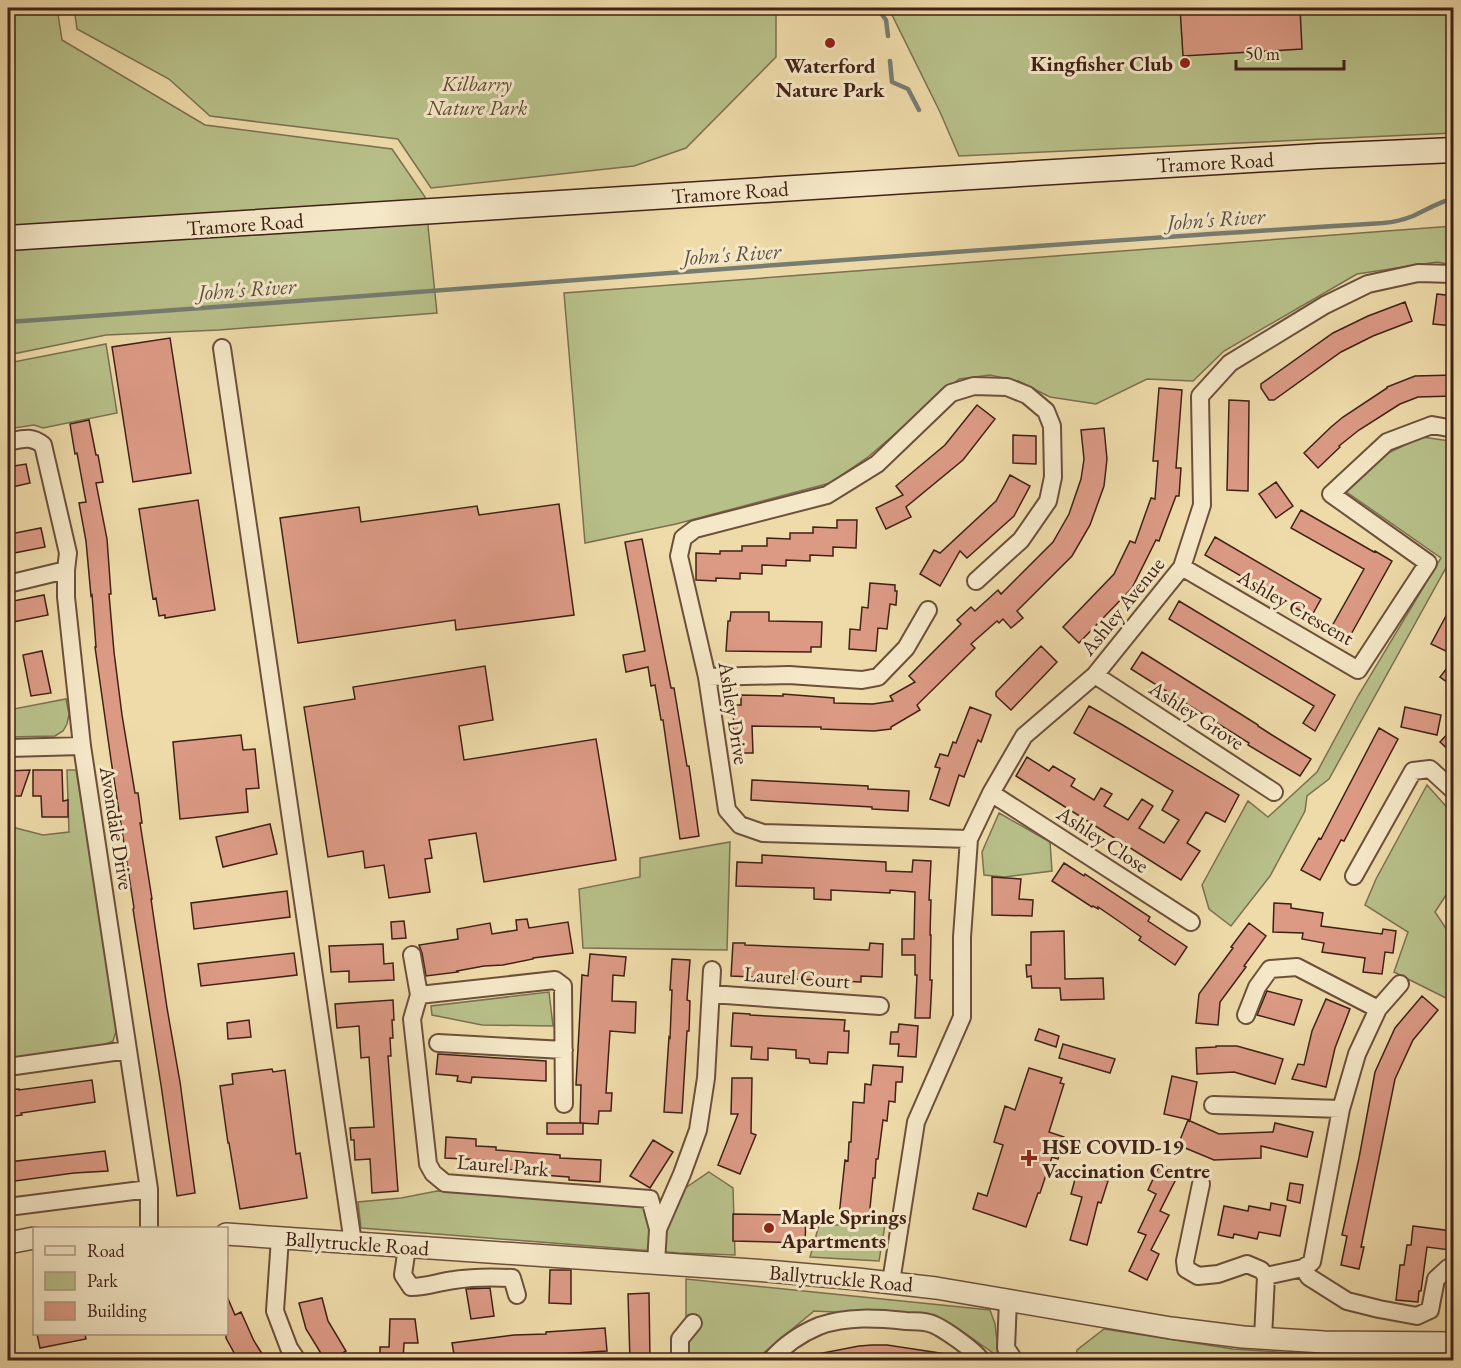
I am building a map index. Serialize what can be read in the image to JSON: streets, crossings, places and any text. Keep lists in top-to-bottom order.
{
  "streets": {
    "main road": ["Tramore Road"],
    "street": [
      "Ashley Avenue",
      "Ashley Crescent",
      "Ashley Drive",
      "Ashley Grove",
      "Avondale Drive",
      "Ashley Close",
      "Laurel Court",
      "Laurel Park",
      "Ballytruckle Road"
    ]
  },
  "crossings": [
    ["Ashley Avenue", "Ashley Crescent"],
    ["Ashley Avenue", "Ashley Drive"],
    ["Ashley Avenue", "Ashley Grove"],
    ["Ashley Avenue", "Ashley Close"],
    ["Laurel Court", "Laurel Park"],
    ["Laurel Park", "Ballytruckle Road"]
  ],
  "water": ["John's River"],
  "parks": ["Kilbarry Nature Park"],
  "places": {
    "other": ["Waterford Nature Park", "Kingfisher Club", "Maple Springs Apartments"],
    "health": ["HSE COVID-19 Vaccination Centre"]
  },
  "legend": ["Road", "Park", "Building"],
  "scale_bar": "50 m"
}
